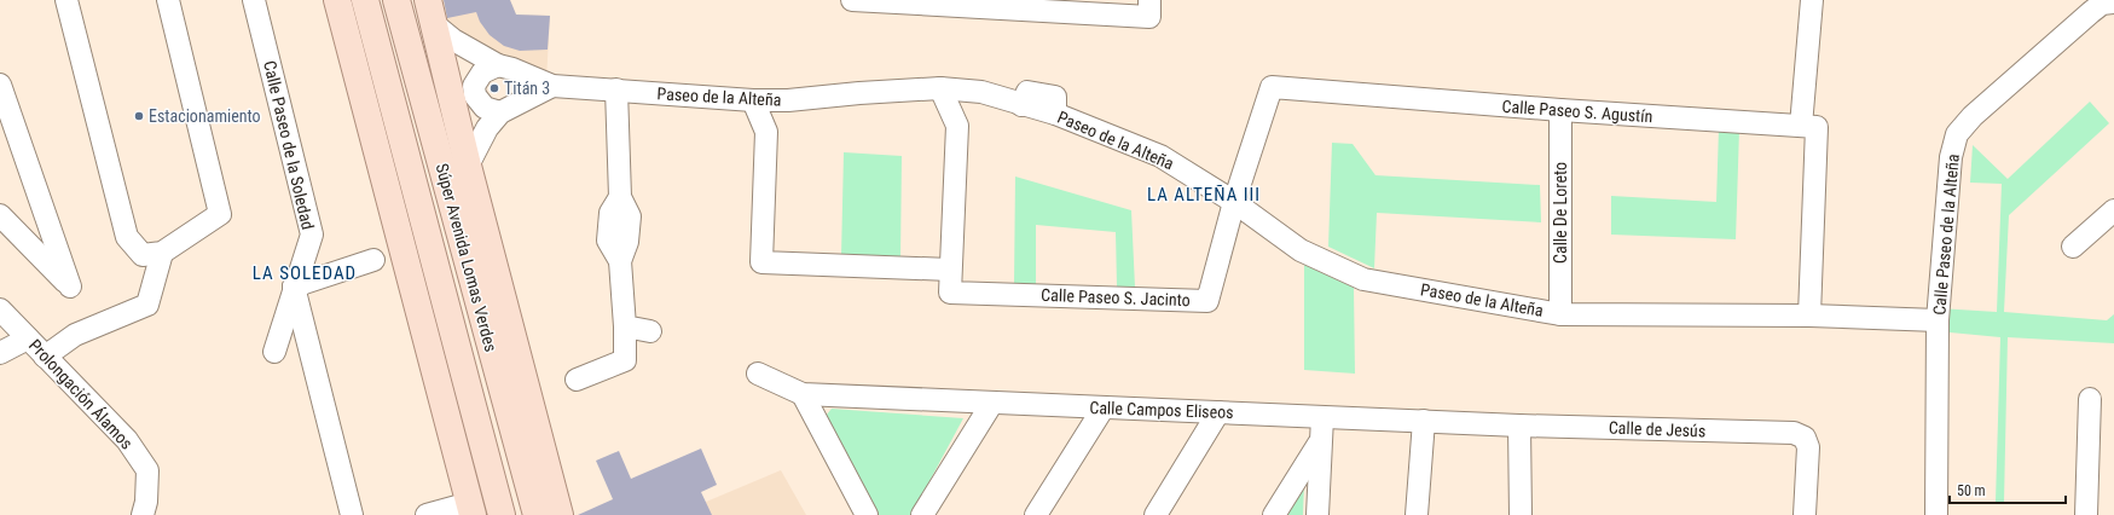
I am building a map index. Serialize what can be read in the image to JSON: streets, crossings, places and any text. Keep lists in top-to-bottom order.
{
  "streets": {
    "main road": ["Súper Avenida Lomas Verdes"],
    "street": [
      "Paseo de la Alteña",
      "Calle Paseo S. Agustín",
      "Calle Paseo de la Soledad",
      "Calle De Loreto",
      "Calle Paseo de la Alteña",
      "Calle Paseo S. Jacinto",
      "Prolongación Álamos",
      "Calle Campos Eliseos",
      "Calle de Jesús"
    ]
  },
  "crossings": [
    ["Paseo de la Alteña", "Calle Paseo S. Agustín"],
    ["Paseo de la Alteña", "Calle De Loreto"],
    ["Paseo de la Alteña", "Calle Paseo de la Alteña"],
    ["Paseo de la Alteña", "Súper Avenida Lomas Verdes"],
    ["Paseo de la Alteña", "Calle Paseo S. Jacinto"],
    ["Calle Paseo S. Agustín", "Calle De Loreto"],
    ["Calle Paseo S. Agustín", "Calle Paseo S. Jacinto"],
    ["Calle Campos Eliseos", "Calle de Jesús"]
  ],
  "districts": ["LA ALTEÑA III", "LA SOLEDAD"],
  "places": ["Titán 3", "Estacionamiento"],
  "scale_bar": "50 m"
}
